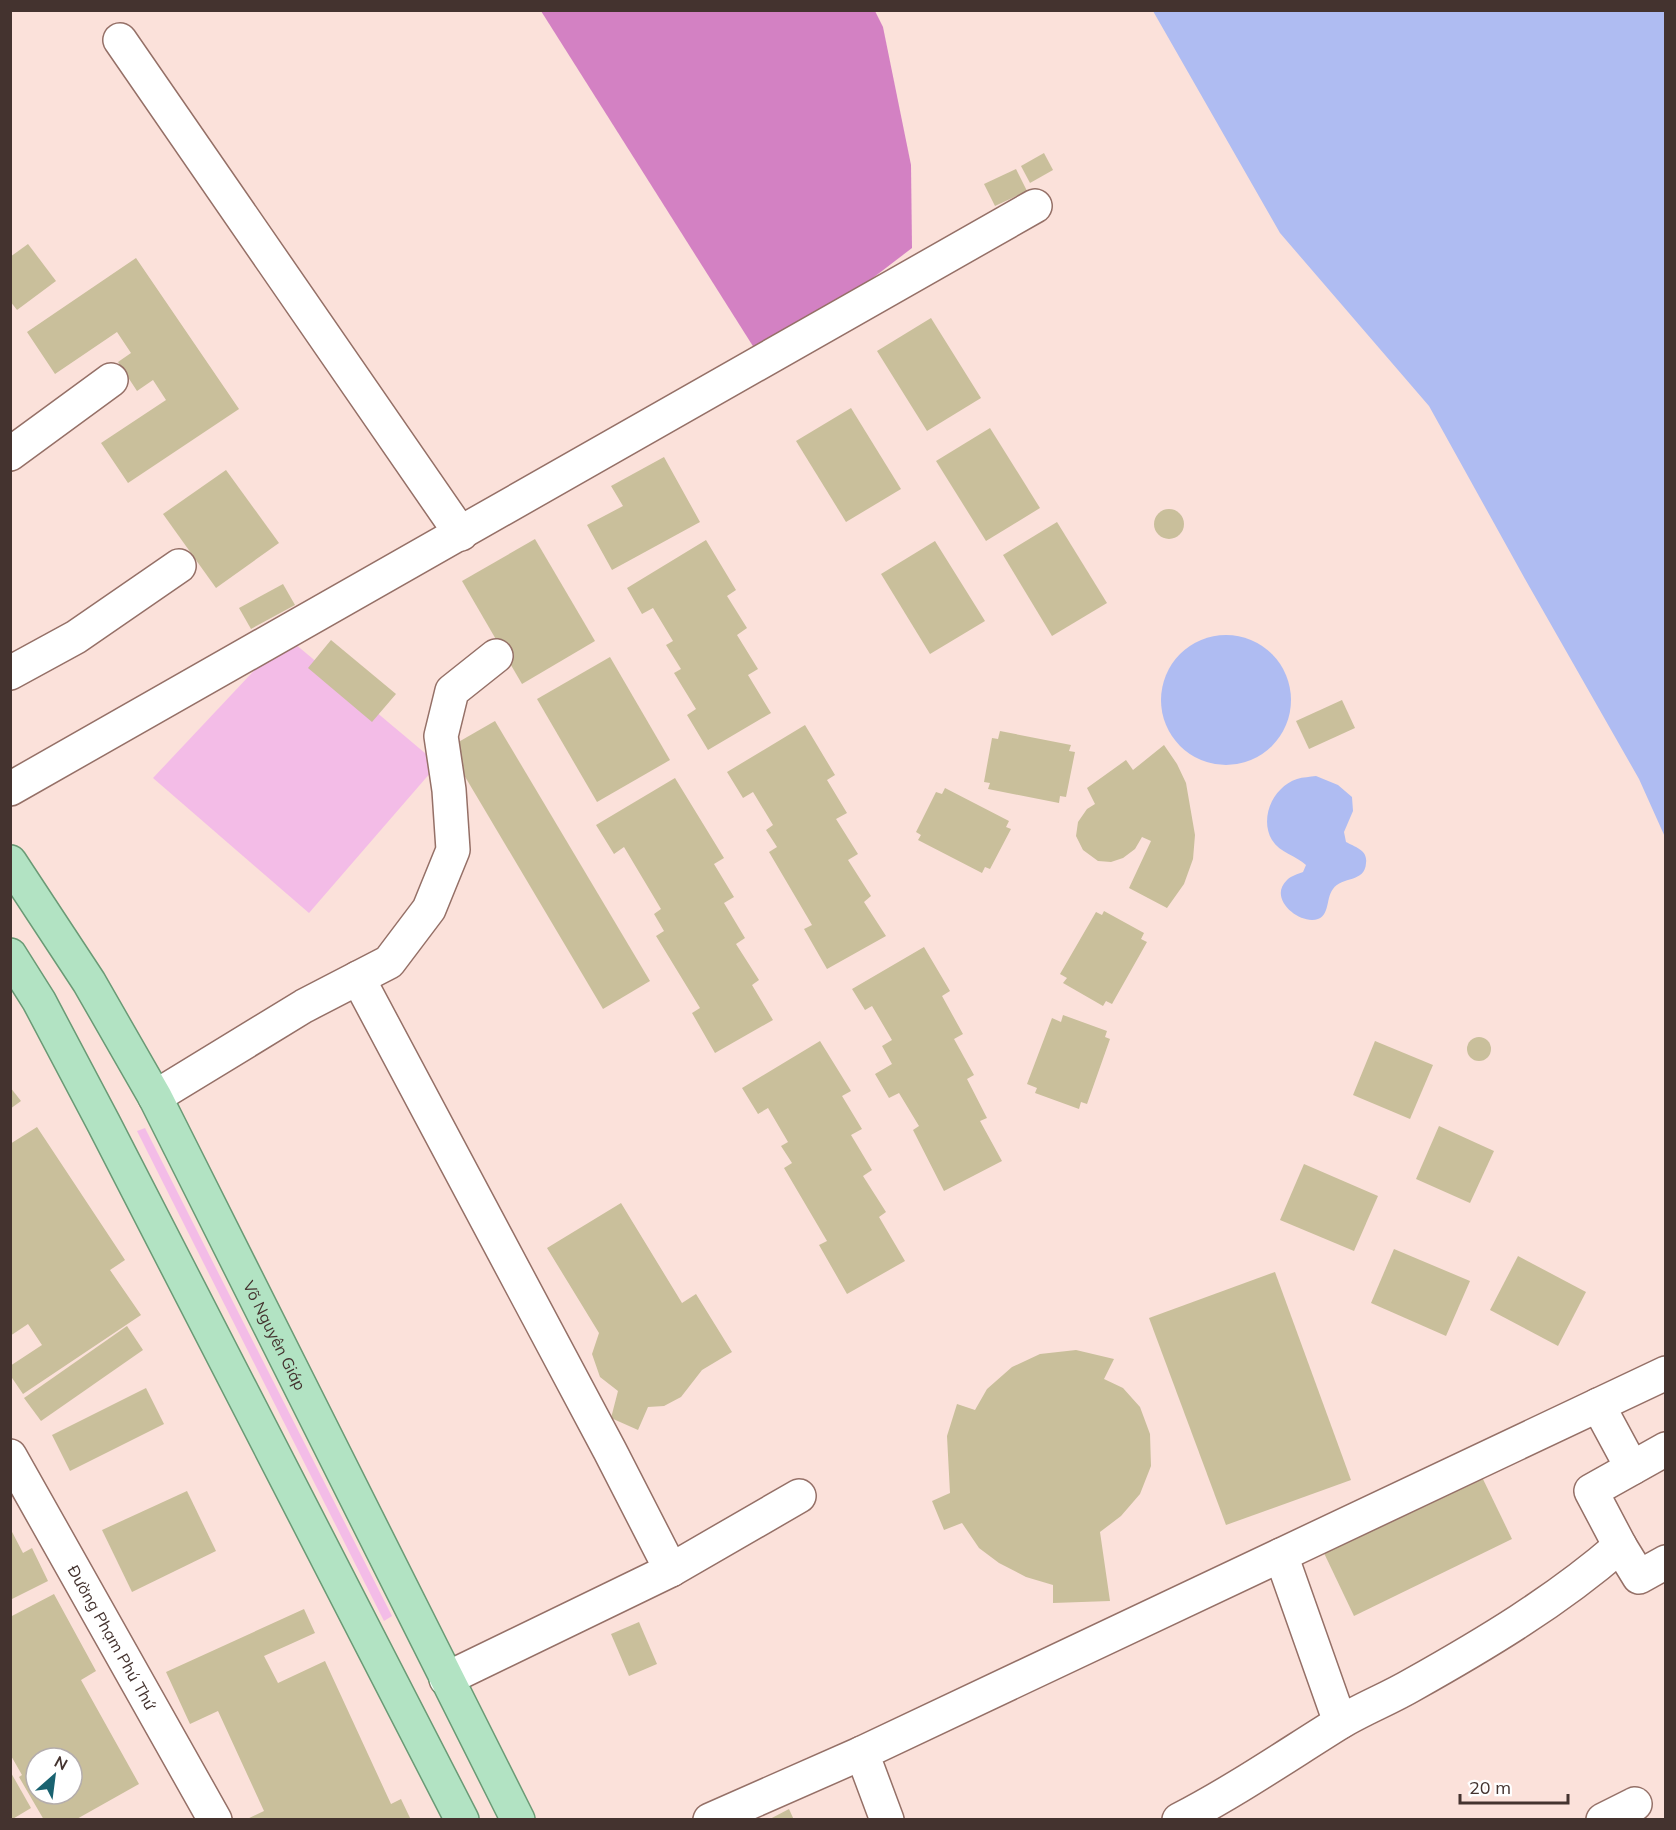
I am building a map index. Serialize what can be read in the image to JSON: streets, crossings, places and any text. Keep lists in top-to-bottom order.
{
  "streets": {
    "main road": ["Võ Nguyên Giáp"],
    "street": ["Đường Phạm Phú Thứ"]
  },
  "scale_bar": "20 m",
  "north": "top right"
}
